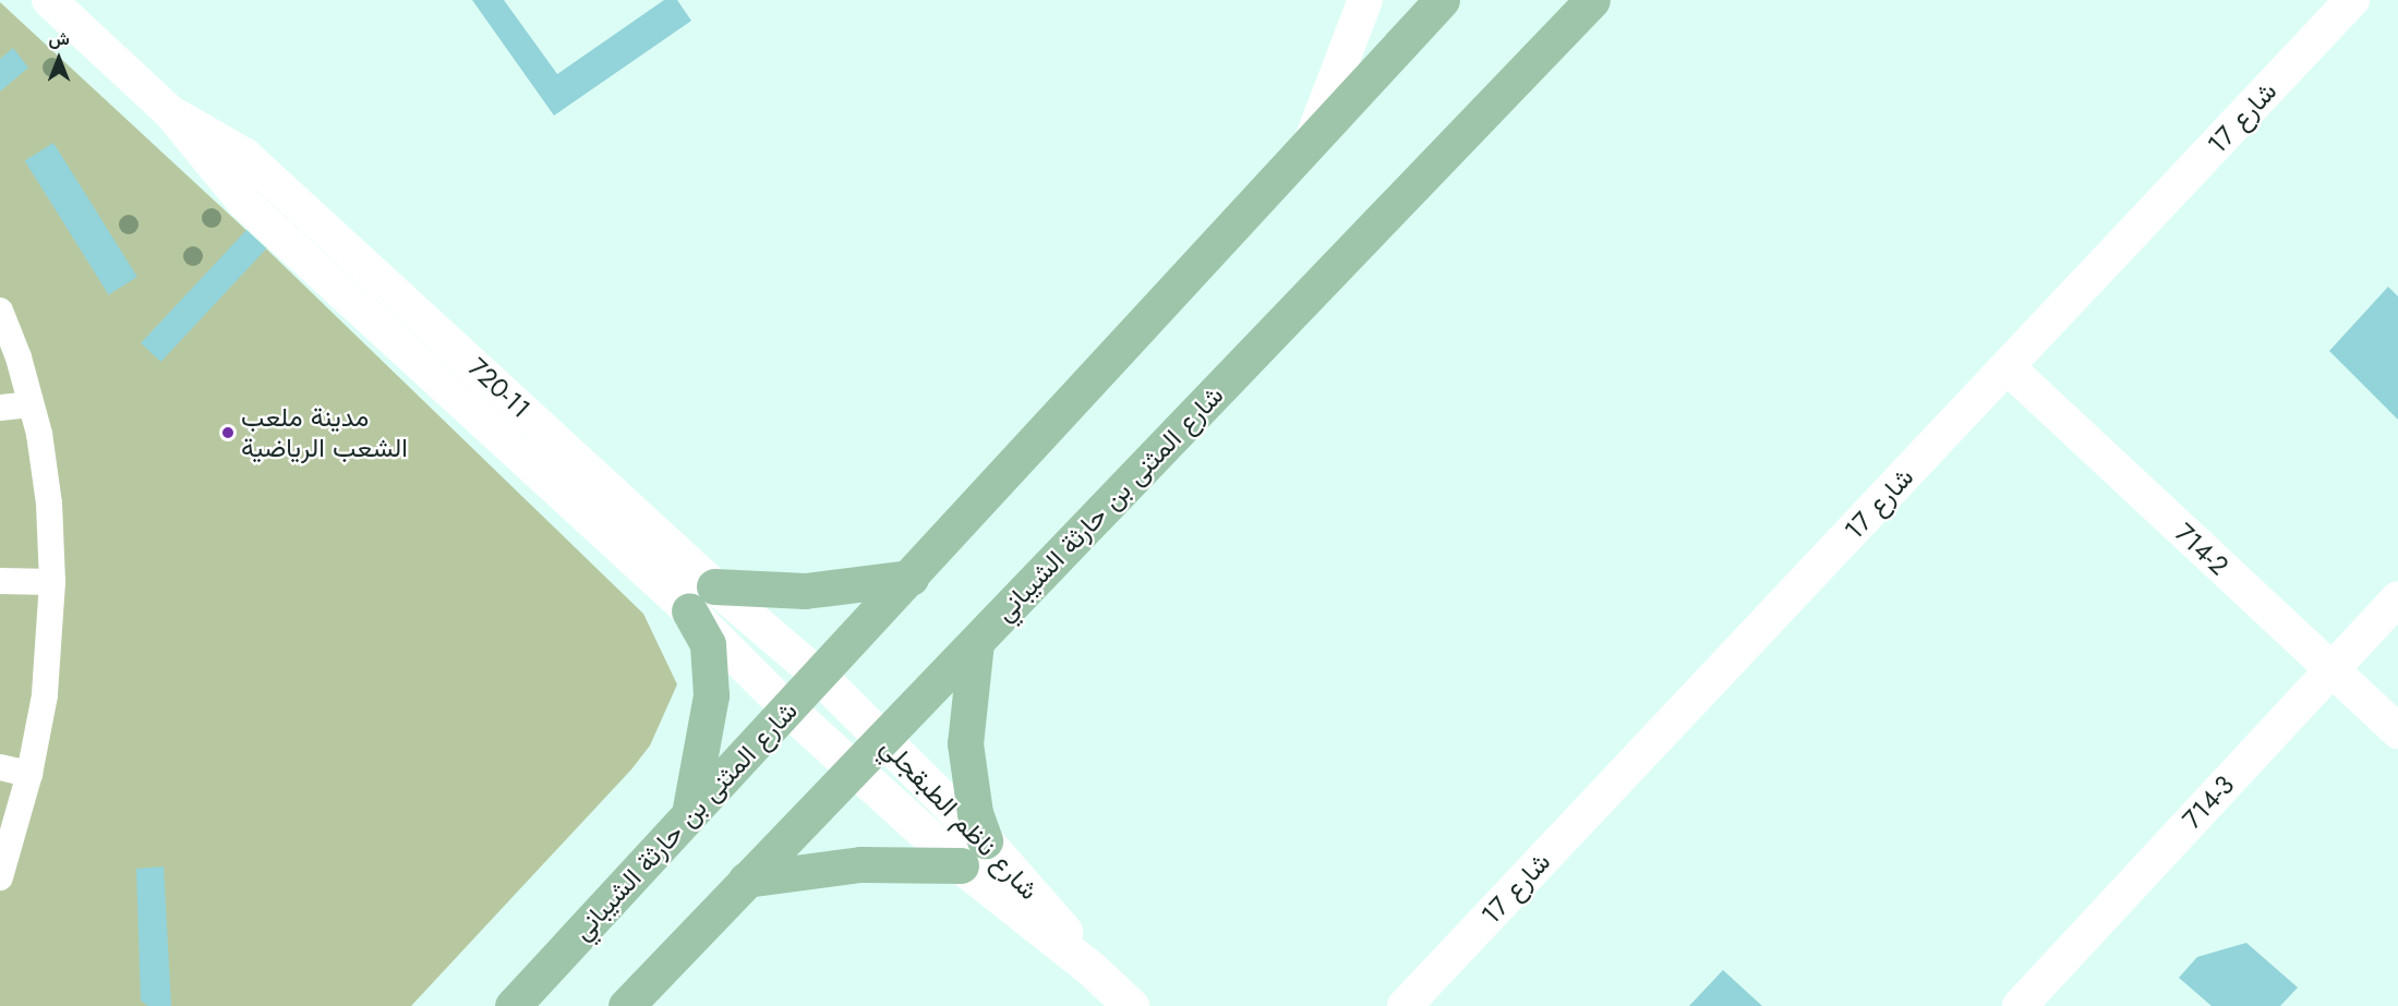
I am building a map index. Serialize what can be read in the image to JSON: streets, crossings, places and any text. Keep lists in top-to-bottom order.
{
  "streets": {
    "main road": ["شارع المثنى بن حارثة الشيباني", "شارع ناظم الطبقجلي"],
    "street": [
      "شارع 17",
      "720-11",
      "714-2",
      "714-3"
    ]
  },
  "crossings": [
    ["شارع 17", "714-2"],
    ["720-11", "شارع المثنى بن حارثة الشيباني"],
    ["720-11", "شارع ناظم الطبقجلي"],
    ["شارع المثنى بن حارثة الشيباني", "شارع ناظم الطبقجلي"],
    ["714-2", "714-3"]
  ],
  "places": ["مدينة ملعب الشعب الرياضية"],
  "north": "top"
}
